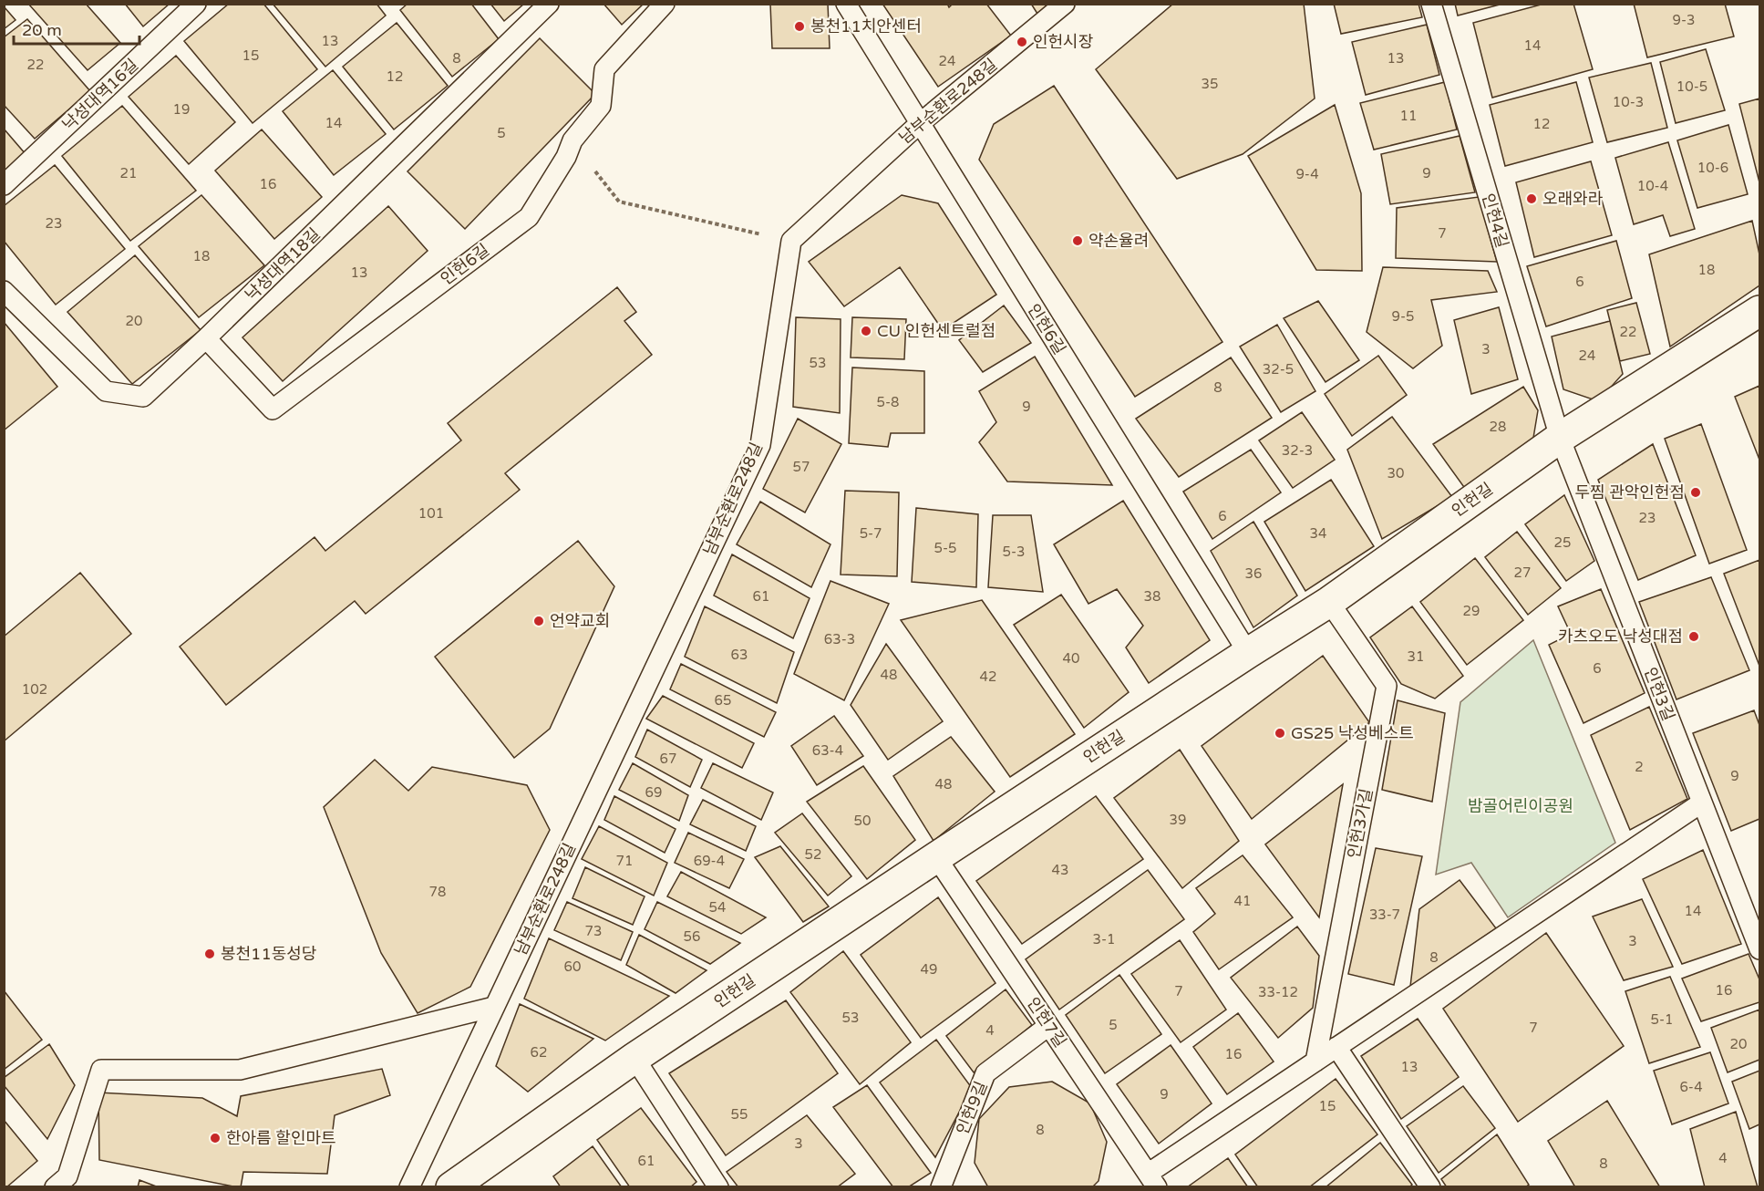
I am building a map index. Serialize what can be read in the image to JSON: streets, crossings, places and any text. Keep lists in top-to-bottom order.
{
  "streets": {
    "street": ["인헌길"],
    "lane": [
      "낙성대역16길",
      "남부순환로248길",
      "인헌4길",
      "낙성대역18길",
      "인헌6길",
      "인헌3길",
      "인헌3가길",
      "인헌7길",
      "인헌9길"
    ]
  },
  "crossings": [
    ["남부순환로248길", "인헌6길"],
    ["인헌4길", "인헌길"],
    ["인헌4길", "인헌3길"],
    ["낙성대역18길", "인헌6길"],
    ["인헌6길", "인헌길"],
    ["인헌길", "인헌3길"],
    ["인헌길", "인헌3가길"],
    ["인헌길", "인헌7길"],
    ["인헌7길", "인헌9길"]
  ],
  "parks": ["밤골어린이공원"],
  "places": [
    "봉천11치안센터",
    "인헌시장",
    "오래와라",
    "약손율려",
    "CU 인헌센트럴점",
    "두찜 관악인헌점",
    "언약교회",
    "카츠오도 낙성대점",
    "GS25 낙성베스트",
    "봉천11동성당",
    "한아름 할인마트"
  ],
  "house_numbers": [
    "9-3",
    "13",
    "14",
    "15",
    "8",
    "13",
    "24",
    "22",
    "12",
    "35",
    "10-5",
    "10-3",
    "19",
    "11",
    "14",
    "12",
    "5",
    "10-6",
    "21",
    "9",
    "9-4",
    "16",
    "10-4",
    "23",
    "7",
    "18",
    "18",
    "13",
    "6",
    "9-5",
    "20",
    "22",
    "3",
    "24",
    "53",
    "32-5",
    "8",
    "5-8",
    "9",
    "28",
    "32-3",
    "57",
    "30",
    "101",
    "6",
    "23",
    "5-7",
    "34",
    "25",
    "5-5",
    "5-3",
    "27",
    "36",
    "61",
    "38",
    "29",
    "63-3",
    "63",
    "31",
    "40",
    "6",
    "48",
    "42",
    "102",
    "65",
    "63-4",
    "67",
    "2",
    "9",
    "48",
    "69",
    "39",
    "50",
    "52",
    "71",
    "69-4",
    "43",
    "78",
    "41",
    "54",
    "14",
    "33-7",
    "73",
    "56",
    "3-1",
    "3",
    "8",
    "60",
    "49",
    "16",
    "7",
    "33-12",
    "53",
    "5-1",
    "5",
    "7",
    "4",
    "20",
    "62",
    "16",
    "13",
    "6-4",
    "9",
    "15",
    "55",
    "8",
    "3",
    "4",
    "61",
    "8"
  ],
  "scale_bar": "20 m"
}
